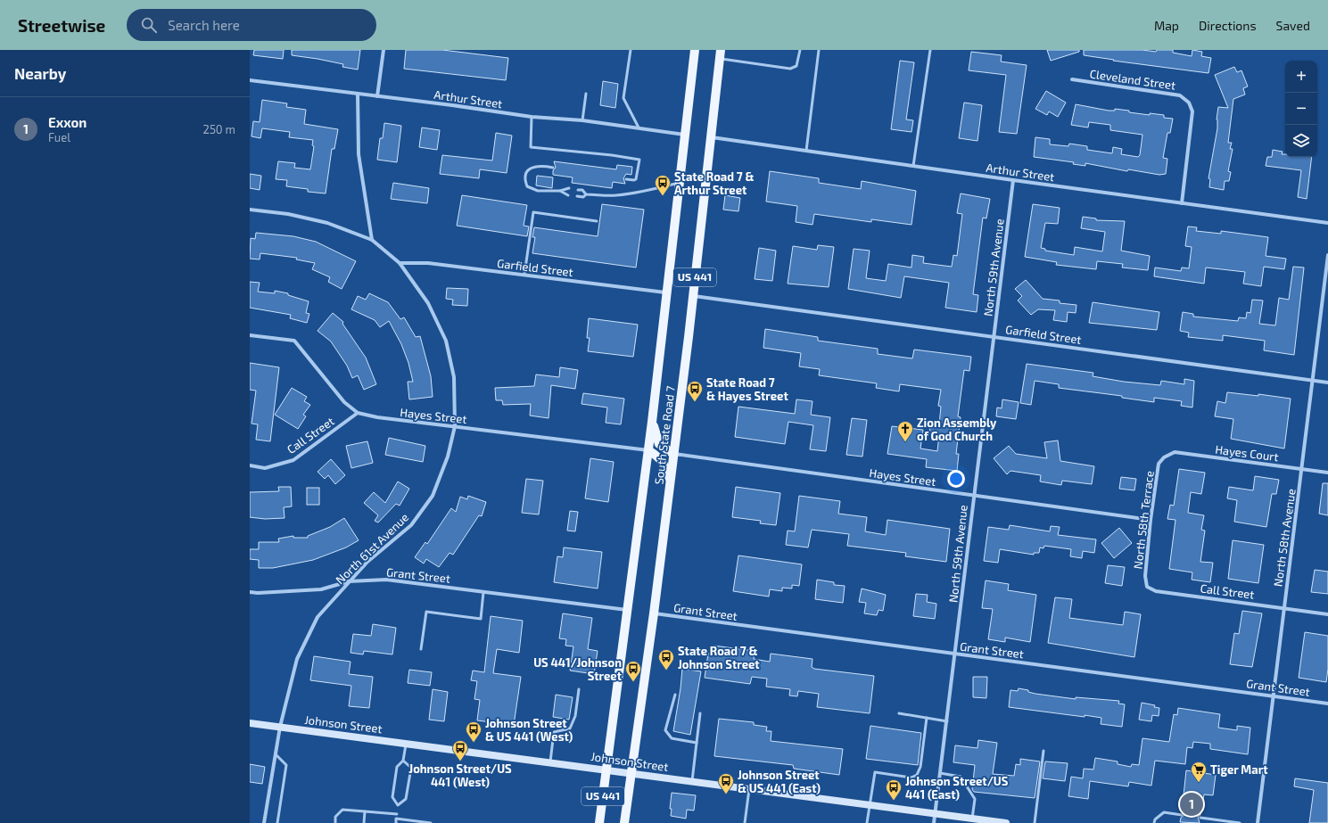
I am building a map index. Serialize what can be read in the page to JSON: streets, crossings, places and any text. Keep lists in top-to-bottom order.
{
  "streets": {
    "main road": ["US 441", "South State Road 7"],
    "street": [
      "Cleveland Street",
      "Arthur Street",
      "Garfield Street",
      "North 59th Avenue",
      "Hayes Street",
      "Call Street",
      "Hayes Court",
      "North 58th Terrace",
      "North 58th Avenue",
      "North 61st Avenue",
      "Grant Street",
      "Johnson Street"
    ]
  },
  "crossings": [
    ["Cleveland Street", "Arthur Street"],
    ["Arthur Street", "North 59th Avenue"],
    ["Arthur Street", "South State Road 7"],
    ["Garfield Street", "North 59th Avenue"],
    ["Garfield Street", "South State Road 7"],
    ["Garfield Street", "North 58th Avenue"],
    ["Garfield Street", "North 61st Avenue"],
    ["North 59th Avenue", "Hayes Street"],
    ["North 59th Avenue", "Grant Street"],
    ["North 59th Avenue", "Johnson Street"],
    ["Hayes Street", "Call Street"],
    ["Hayes Street", "South State Road 7"],
    ["Hayes Street", "North 58th Terrace"],
    ["Hayes Street", "North 61st Avenue"],
    ["Call Street", "North 58th Terrace"],
    ["Call Street", "North 58th Avenue"],
    ["South State Road 7", "Grant Street"],
    ["South State Road 7", "Johnson Street"],
    ["Hayes Court", "North 58th Terrace"],
    ["Hayes Court", "North 58th Avenue"],
    ["North 58th Avenue", "Grant Street"],
    ["North 61st Avenue", "Grant Street"],
    ["North 61st Avenue", "Johnson Street"]
  ],
  "places": {
    "bus stop": [
      "State Road 7 & Arthur Street",
      "State Road 7 & Hayes Street",
      "State Road 7 & Johnson Street",
      "US 441/Johnson Street",
      "Johnson Street & US 441 (West)",
      "Johnson Street/US 441 (West)",
      "Johnson Street & US 441 (East)",
      "Johnson Street/US 441 (East)"
    ],
    "church": ["Zion Assembly of God Church"],
    "supermarket": ["Tiger Mart"]
  },
  "page": {
    "header": "Streetwise",
    "search": "Search here",
    "nav": ["Map", "Directions", "Saved"],
    "heading": "Nearby",
    "map_buttons": ["+", "−"],
    "list": [
      {
        "mark": "1",
        "name": "Exxon",
        "note": "Fuel",
        "value": "250 m"
      }
    ],
    "pins": "1"
  }
}
